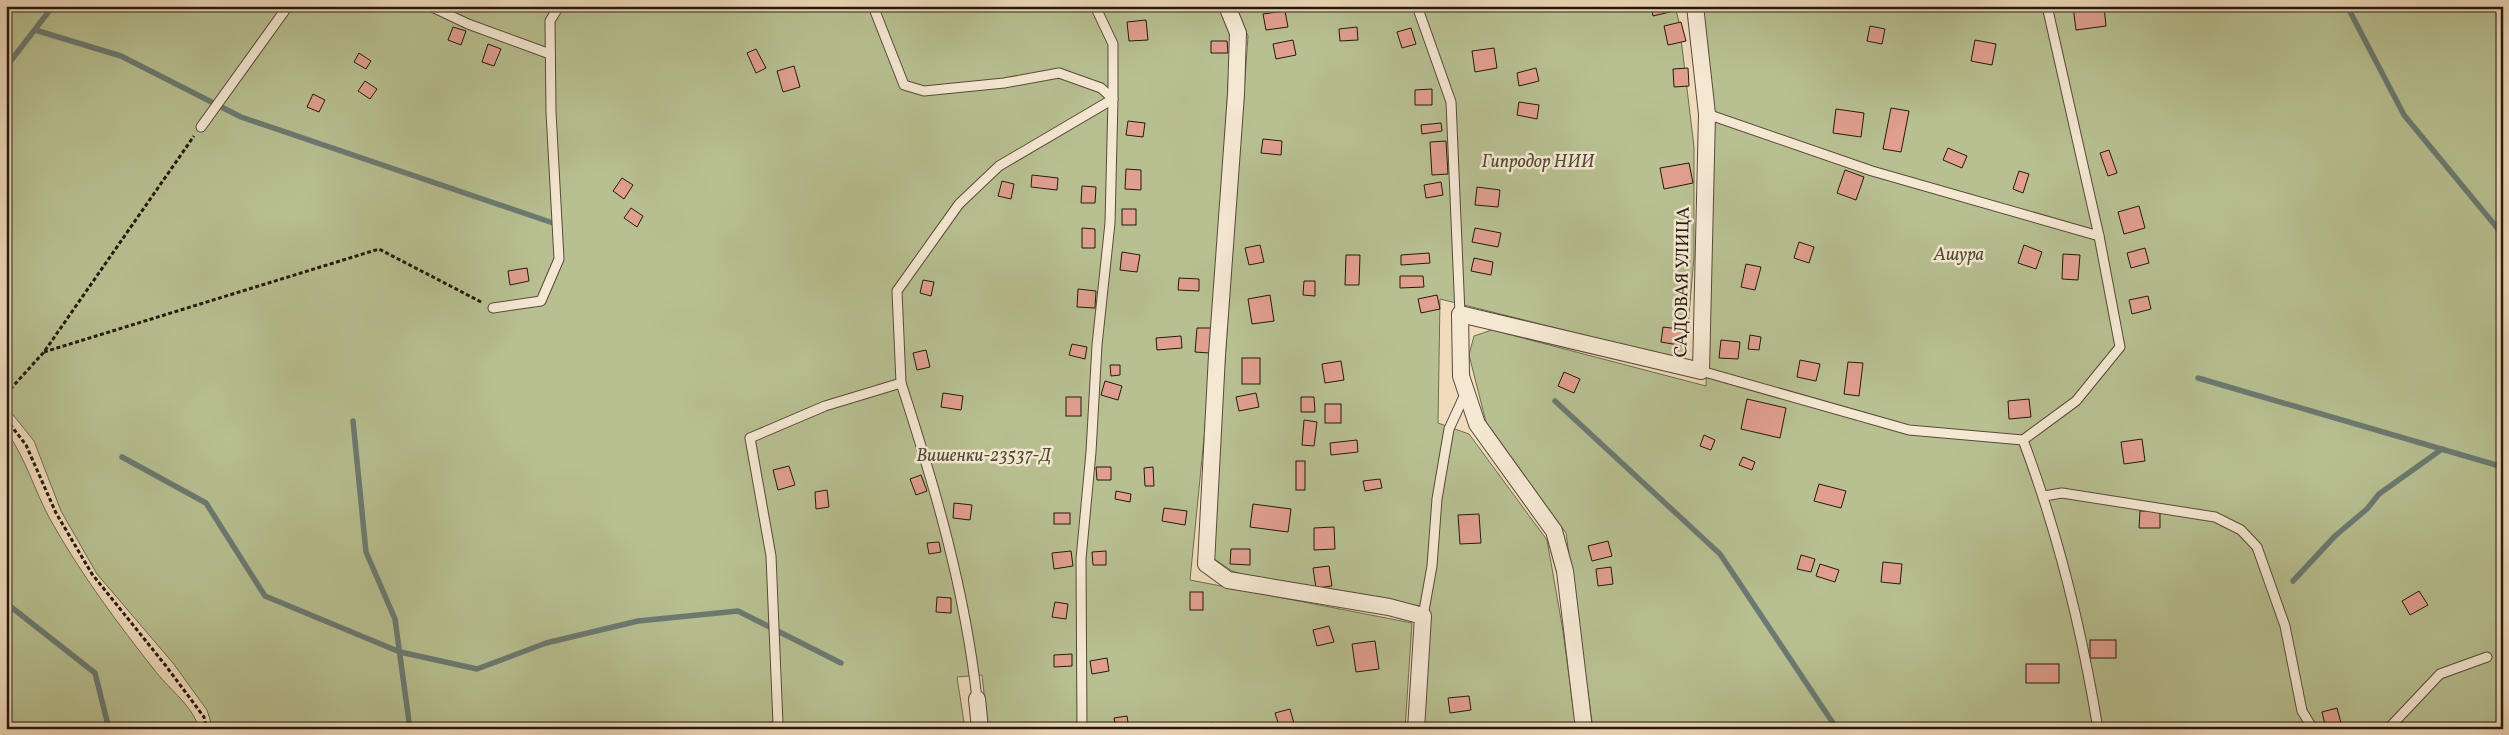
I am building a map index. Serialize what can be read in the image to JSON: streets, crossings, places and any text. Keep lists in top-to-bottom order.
{
  "streets": {
    "street": ["САДОВАЯ УЛИЦА"]
  },
  "parks": ["Гипродор НИИ", "Ашура", "Вишенки-23537-Д"]
}
